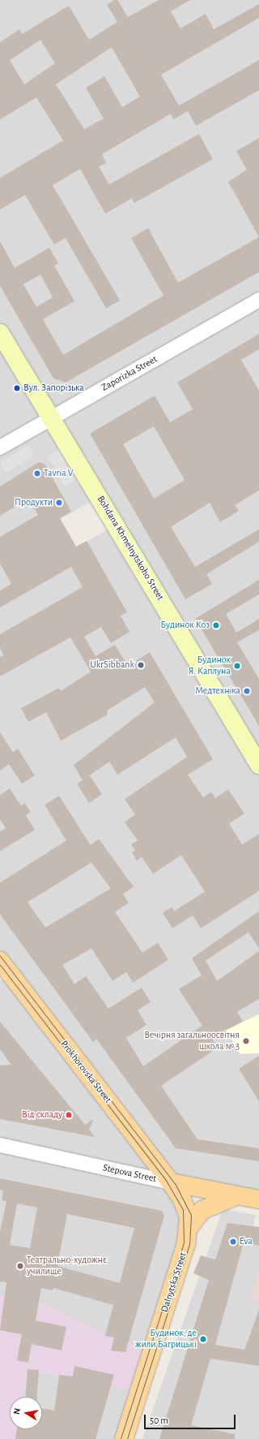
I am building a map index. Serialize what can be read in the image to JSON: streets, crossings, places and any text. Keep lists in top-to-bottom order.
{
  "streets": {
    "main road": [
      "Bohdana Khmelnytskoho Street",
      "Prokhorovska Street",
      "Stepova Street",
      "Dalnytska Street"
    ],
    "street": ["Zaporizka Street"]
  },
  "crossings": [
    ["Zaporizka Street", "Bohdana Khmelnytskoho Street"],
    ["Prokhorovska Street", "Stepova Street"],
    ["Prokhorovska Street", "Dalnytska Street"],
    ["Stepova Street", "Dalnytska Street"]
  ],
  "places": [
    "Вул. Запорізька",
    "Tavria V",
    "Продукти",
    "Будинок Коз",
    "UkrSibbank",
    "Будинок Я. Каплуна",
    "Медтехніка",
    "Вечірня загальноосвітня школа № 3",
    "Від складу",
    "Eva",
    "Театрально-художнє училище",
    "Будинок, де жили Багрицькі"
  ],
  "scale_bar": "50 m",
  "north": "left"
}
